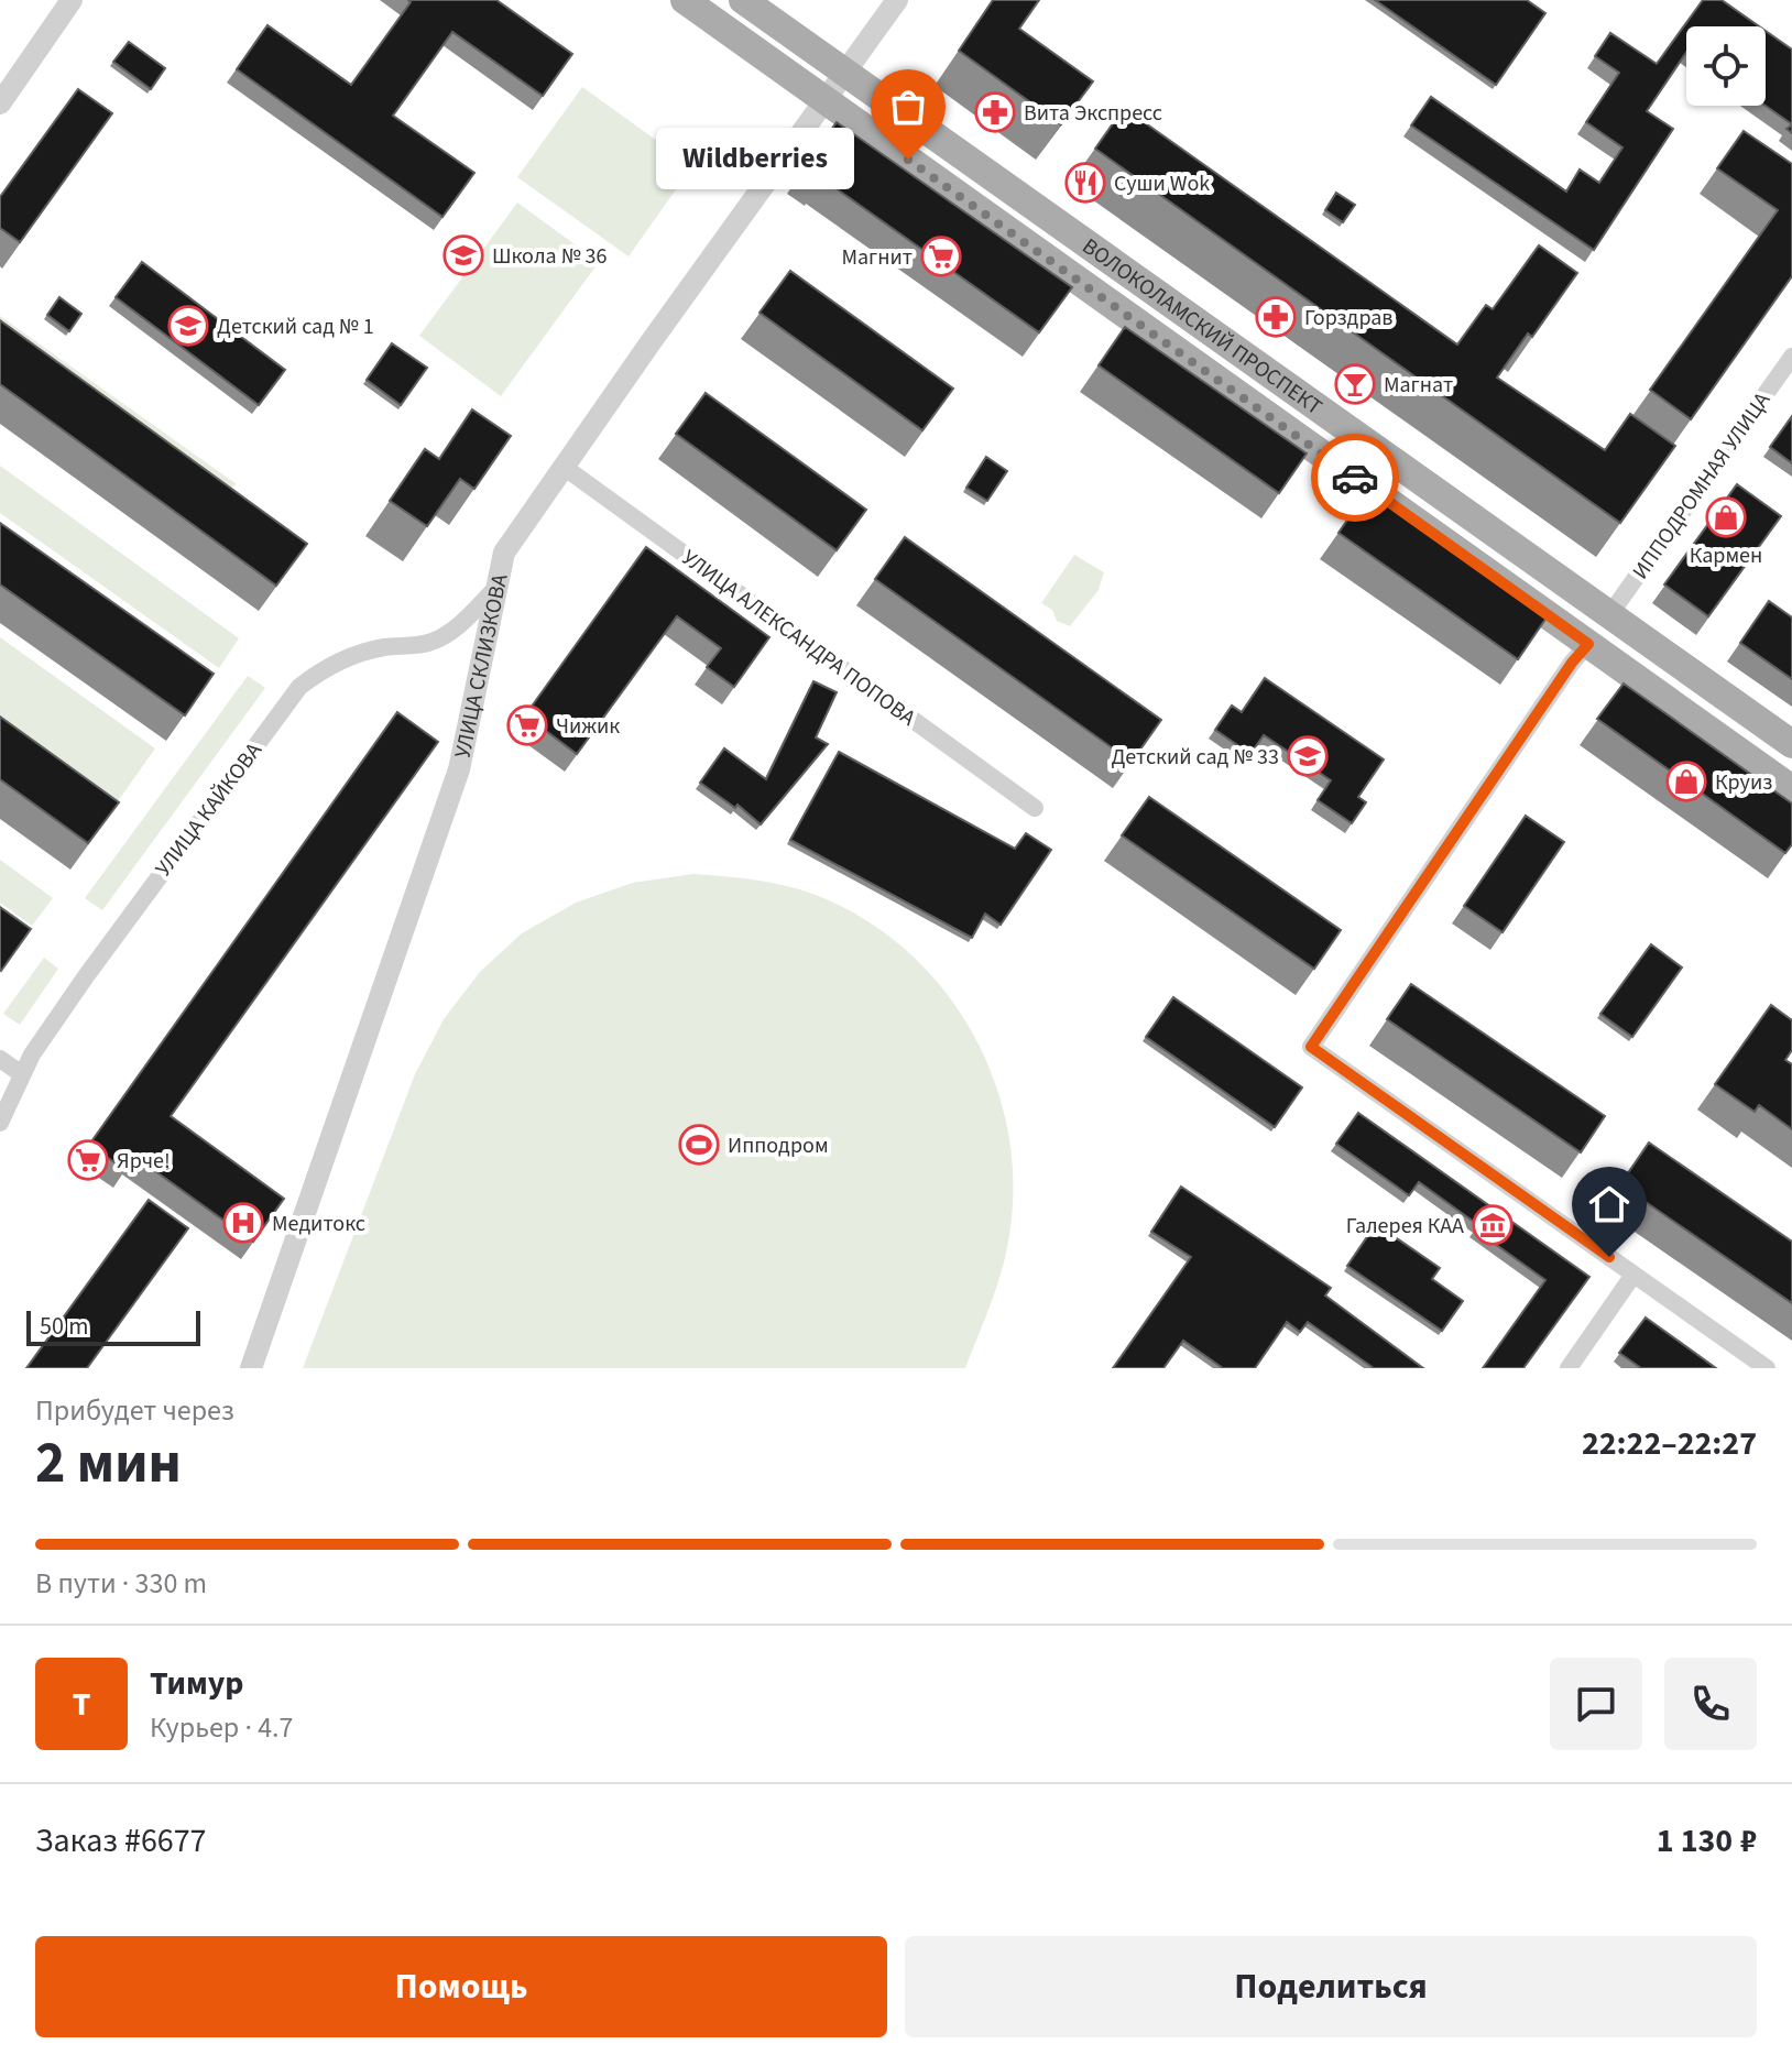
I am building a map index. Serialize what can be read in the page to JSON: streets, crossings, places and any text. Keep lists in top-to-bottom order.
{
  "streets": {
    "main road": ["ВОЛОКОЛАМСКИЙ ПРОСПЕКТ"],
    "street": [
      "ИППОДРОМНАЯ УЛИЦА",
      "УЛИЦА АЛЕКСАНДРА ПОПОВА",
      "УЛИЦА СКЛИЗКОВА",
      "УЛИЦА КАЙКОВА"
    ]
  },
  "crossings": [
    ["ВОЛОКОЛАМСКИЙ ПРОСПЕКТ", "ИППОДРОМНАЯ УЛИЦА"],
    ["ВОЛОКОЛАМСКИЙ ПРОСПЕКТ", "УЛИЦА СКЛИЗКОВА"],
    ["УЛИЦА АЛЕКСАНДРА ПОПОВА", "УЛИЦА СКЛИЗКОВА"],
    ["УЛИЦА СКЛИЗКОВА", "УЛИЦА КАЙКОВА"]
  ],
  "places": {
    "pharmacy": ["Вита Экспресс", "Горздрав"],
    "other": ["Wildberries"],
    "restaurant": ["Суши Wok"],
    "school or university": ["Школа № 36", "Детский сад № 1", "Детский сад № 33"],
    "supermarket": ["Магнит", "Чижик", "Ярче!"],
    "bar": ["Магнат"],
    "shop": ["Кармен", "Круиз"],
    "sports": ["Ипподром"],
    "hospital": ["Медитокс"],
    "museum": ["Галерея КАА"]
  },
  "scale_bar": "50 m",
  "page": {
    "bubble": "Wildberries",
    "scale": "50 m",
    "heading": ["2 мин", "Прибудет через", "22:22–22:27"],
    "panel": [
      "Тимур",
      "Курьер · 4.7",
      "Заказ #6677",
      "1 130 ₽"
    ],
    "bar": "В пути · 330 m",
    "round": "Т",
    "buttons": ["Помощь", "Поделиться"]
  }
}
